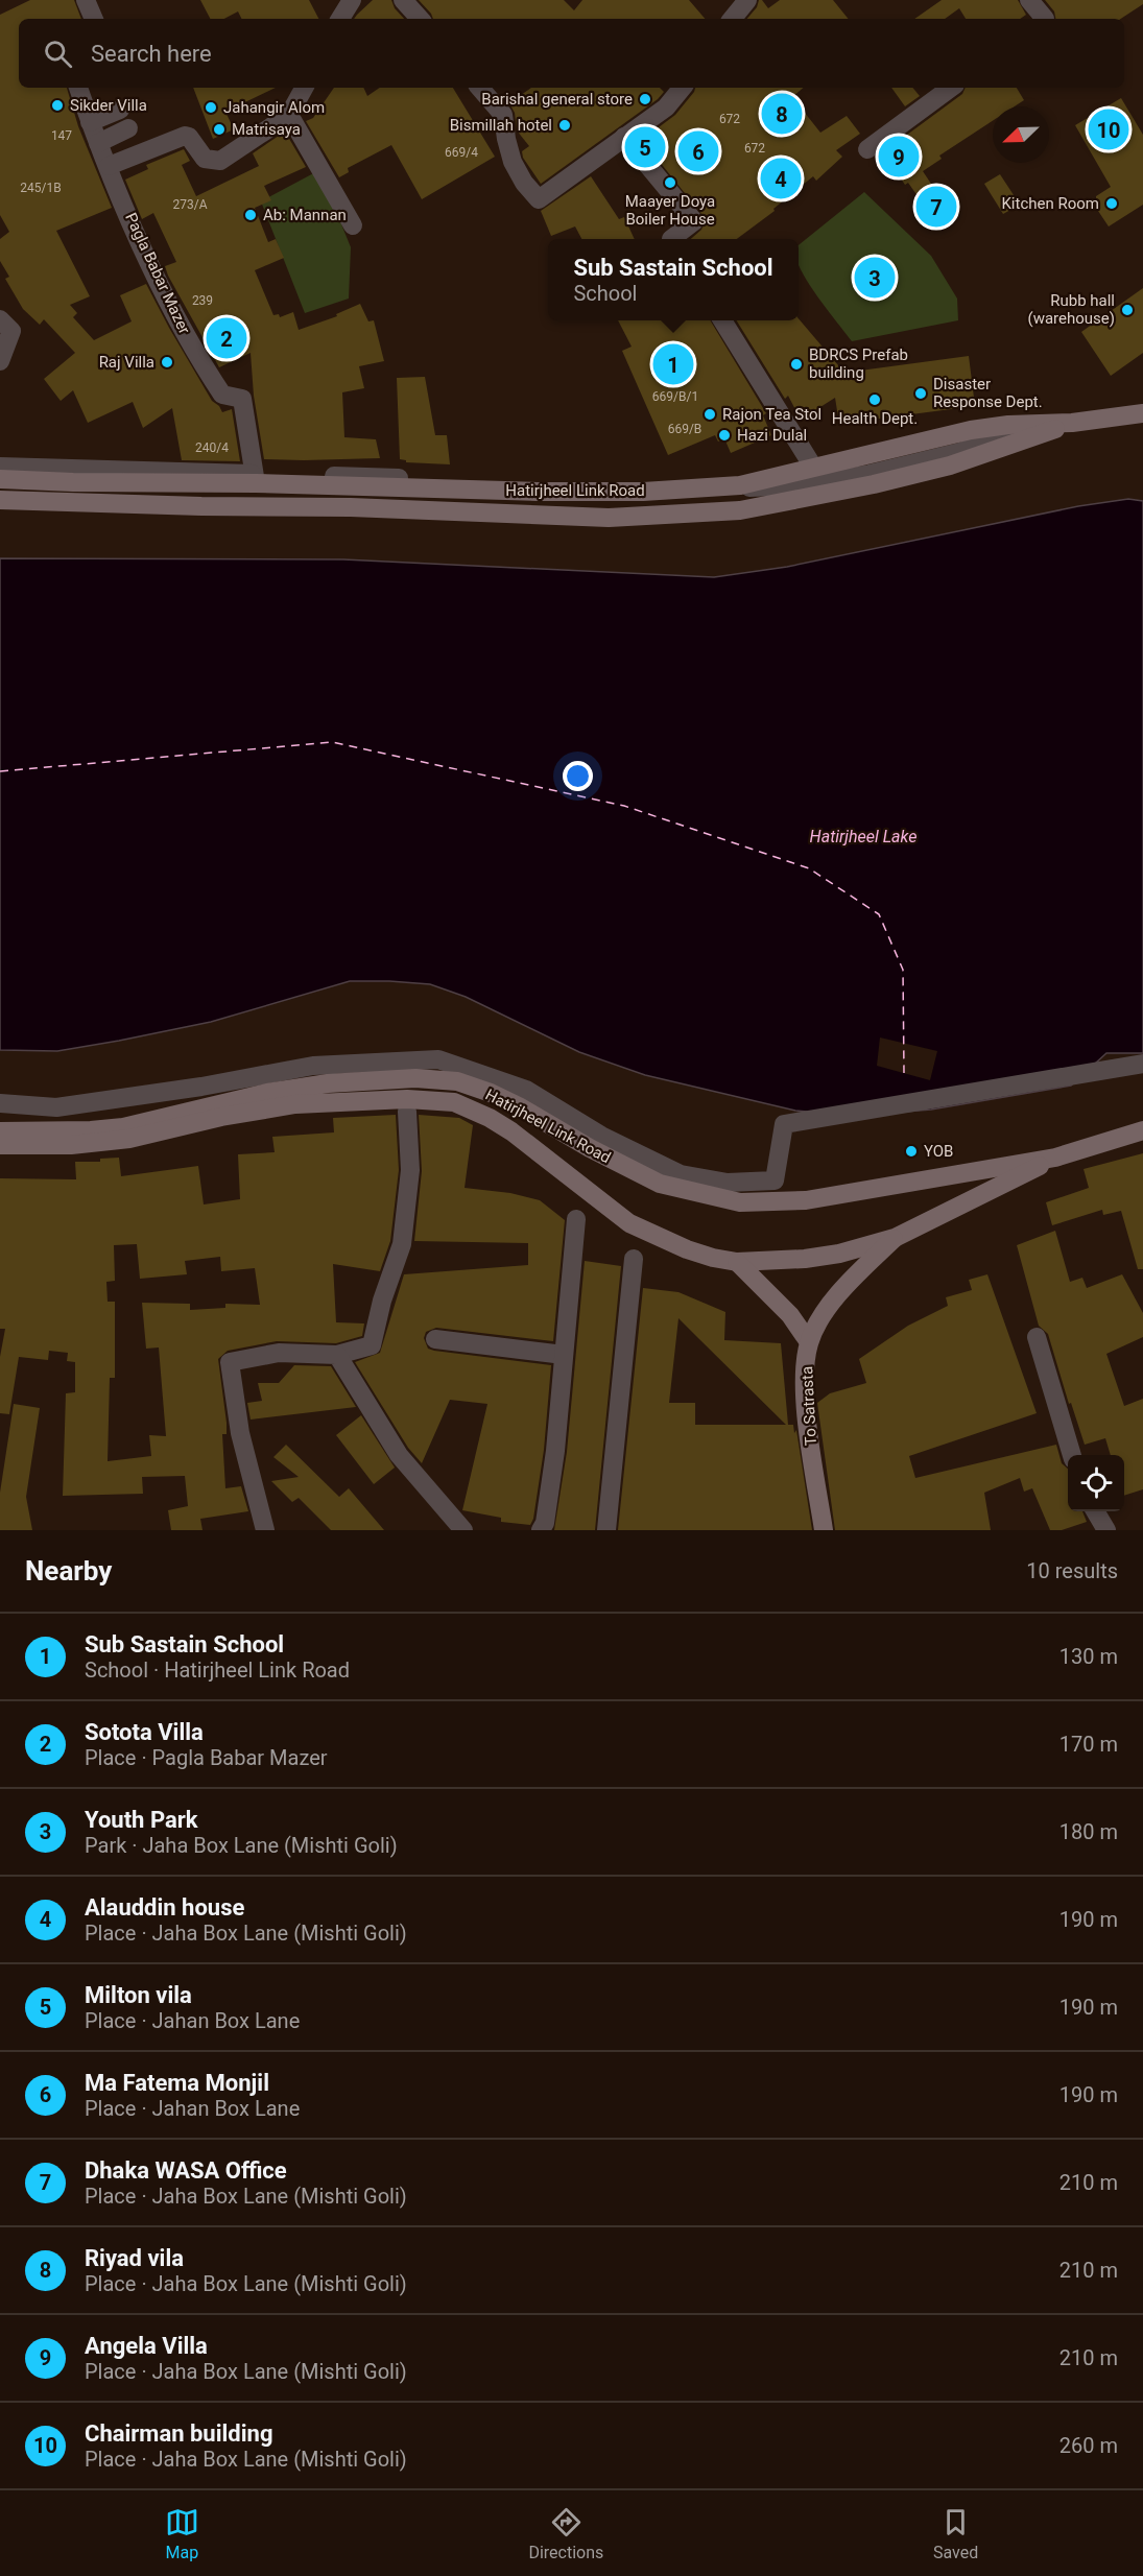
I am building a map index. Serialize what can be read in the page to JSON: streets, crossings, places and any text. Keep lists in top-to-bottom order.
{
  "streets": {
    "main road": ["Hatirjheel Link Road", "To Satrasta"],
    "street": ["Pagla Babar Mazer"]
  },
  "crossings": [
    ["Pagla Babar Mazer", "Hatirjheel Link Road"],
    ["Hatirjheel Link Road", "To Satrasta"]
  ],
  "water": ["Hatirjheel Lake"],
  "places": [
    "Barishal general store",
    "Sikder Villa",
    "Jahangir Alom",
    "Bismillah hotel",
    "Matrisaya",
    "Maayer Doya Boiler House",
    "Kitchen Room",
    "Ab: Mannan",
    "Rubb hall (warehouse)",
    "Raj Villa",
    "BDRCS Prefab building",
    "Disaster Response Dept.",
    "Health Dept.",
    "Rajon Tea Stol",
    "Hazi Dulal",
    "YOB"
  ],
  "house_numbers": [
    "672",
    "147",
    "672",
    "669/4",
    "245/1B",
    "273/A",
    "239",
    "669/B/1",
    "669/B",
    "240/4"
  ],
  "north": "bottom left",
  "page": {
    "search": "Search here",
    "pins": [
      "8",
      "10",
      "5",
      "6",
      "9",
      "4",
      "7",
      "3",
      "2",
      "1"
    ],
    "popup": ["Sub Sastain School", "School"],
    "heading": ["Nearby", "10 results"],
    "list": [
      {
        "mark": "1",
        "name": "Sub Sastain School",
        "note": "School · Hatirjheel Link Road",
        "value": "130 m"
      },
      {
        "mark": "2",
        "name": "Sotota Villa",
        "note": "Place · Pagla Babar Mazer",
        "value": "170 m"
      },
      {
        "mark": "3",
        "name": "Youth Park",
        "note": "Park · Jaha Box Lane (Mishti Goli)",
        "value": "180 m"
      },
      {
        "mark": "4",
        "name": "Alauddin house",
        "note": "Place · Jaha Box Lane (Mishti Goli)",
        "value": "190 m"
      },
      {
        "mark": "5",
        "name": "Milton vila",
        "note": "Place · Jahan Box Lane",
        "value": "190 m"
      },
      {
        "mark": "6",
        "name": "Ma Fatema Monjil",
        "note": "Place · Jahan Box Lane",
        "value": "190 m"
      },
      {
        "mark": "7",
        "name": "Dhaka WASA Office",
        "note": "Place · Jaha Box Lane (Mishti Goli)",
        "value": "210 m"
      },
      {
        "mark": "8",
        "name": "Riyad vila",
        "note": "Place · Jaha Box Lane (Mishti Goli)",
        "value": "210 m"
      },
      {
        "mark": "9",
        "name": "Angela Villa",
        "note": "Place · Jaha Box Lane (Mishti Goli)",
        "value": "210 m"
      },
      {
        "mark": "10",
        "name": "Chairman building",
        "note": "Place · Jaha Box Lane (Mishti Goli)",
        "value": "260 m"
      }
    ],
    "nav": ["Map", "Directions", "Saved"]
  }
}
